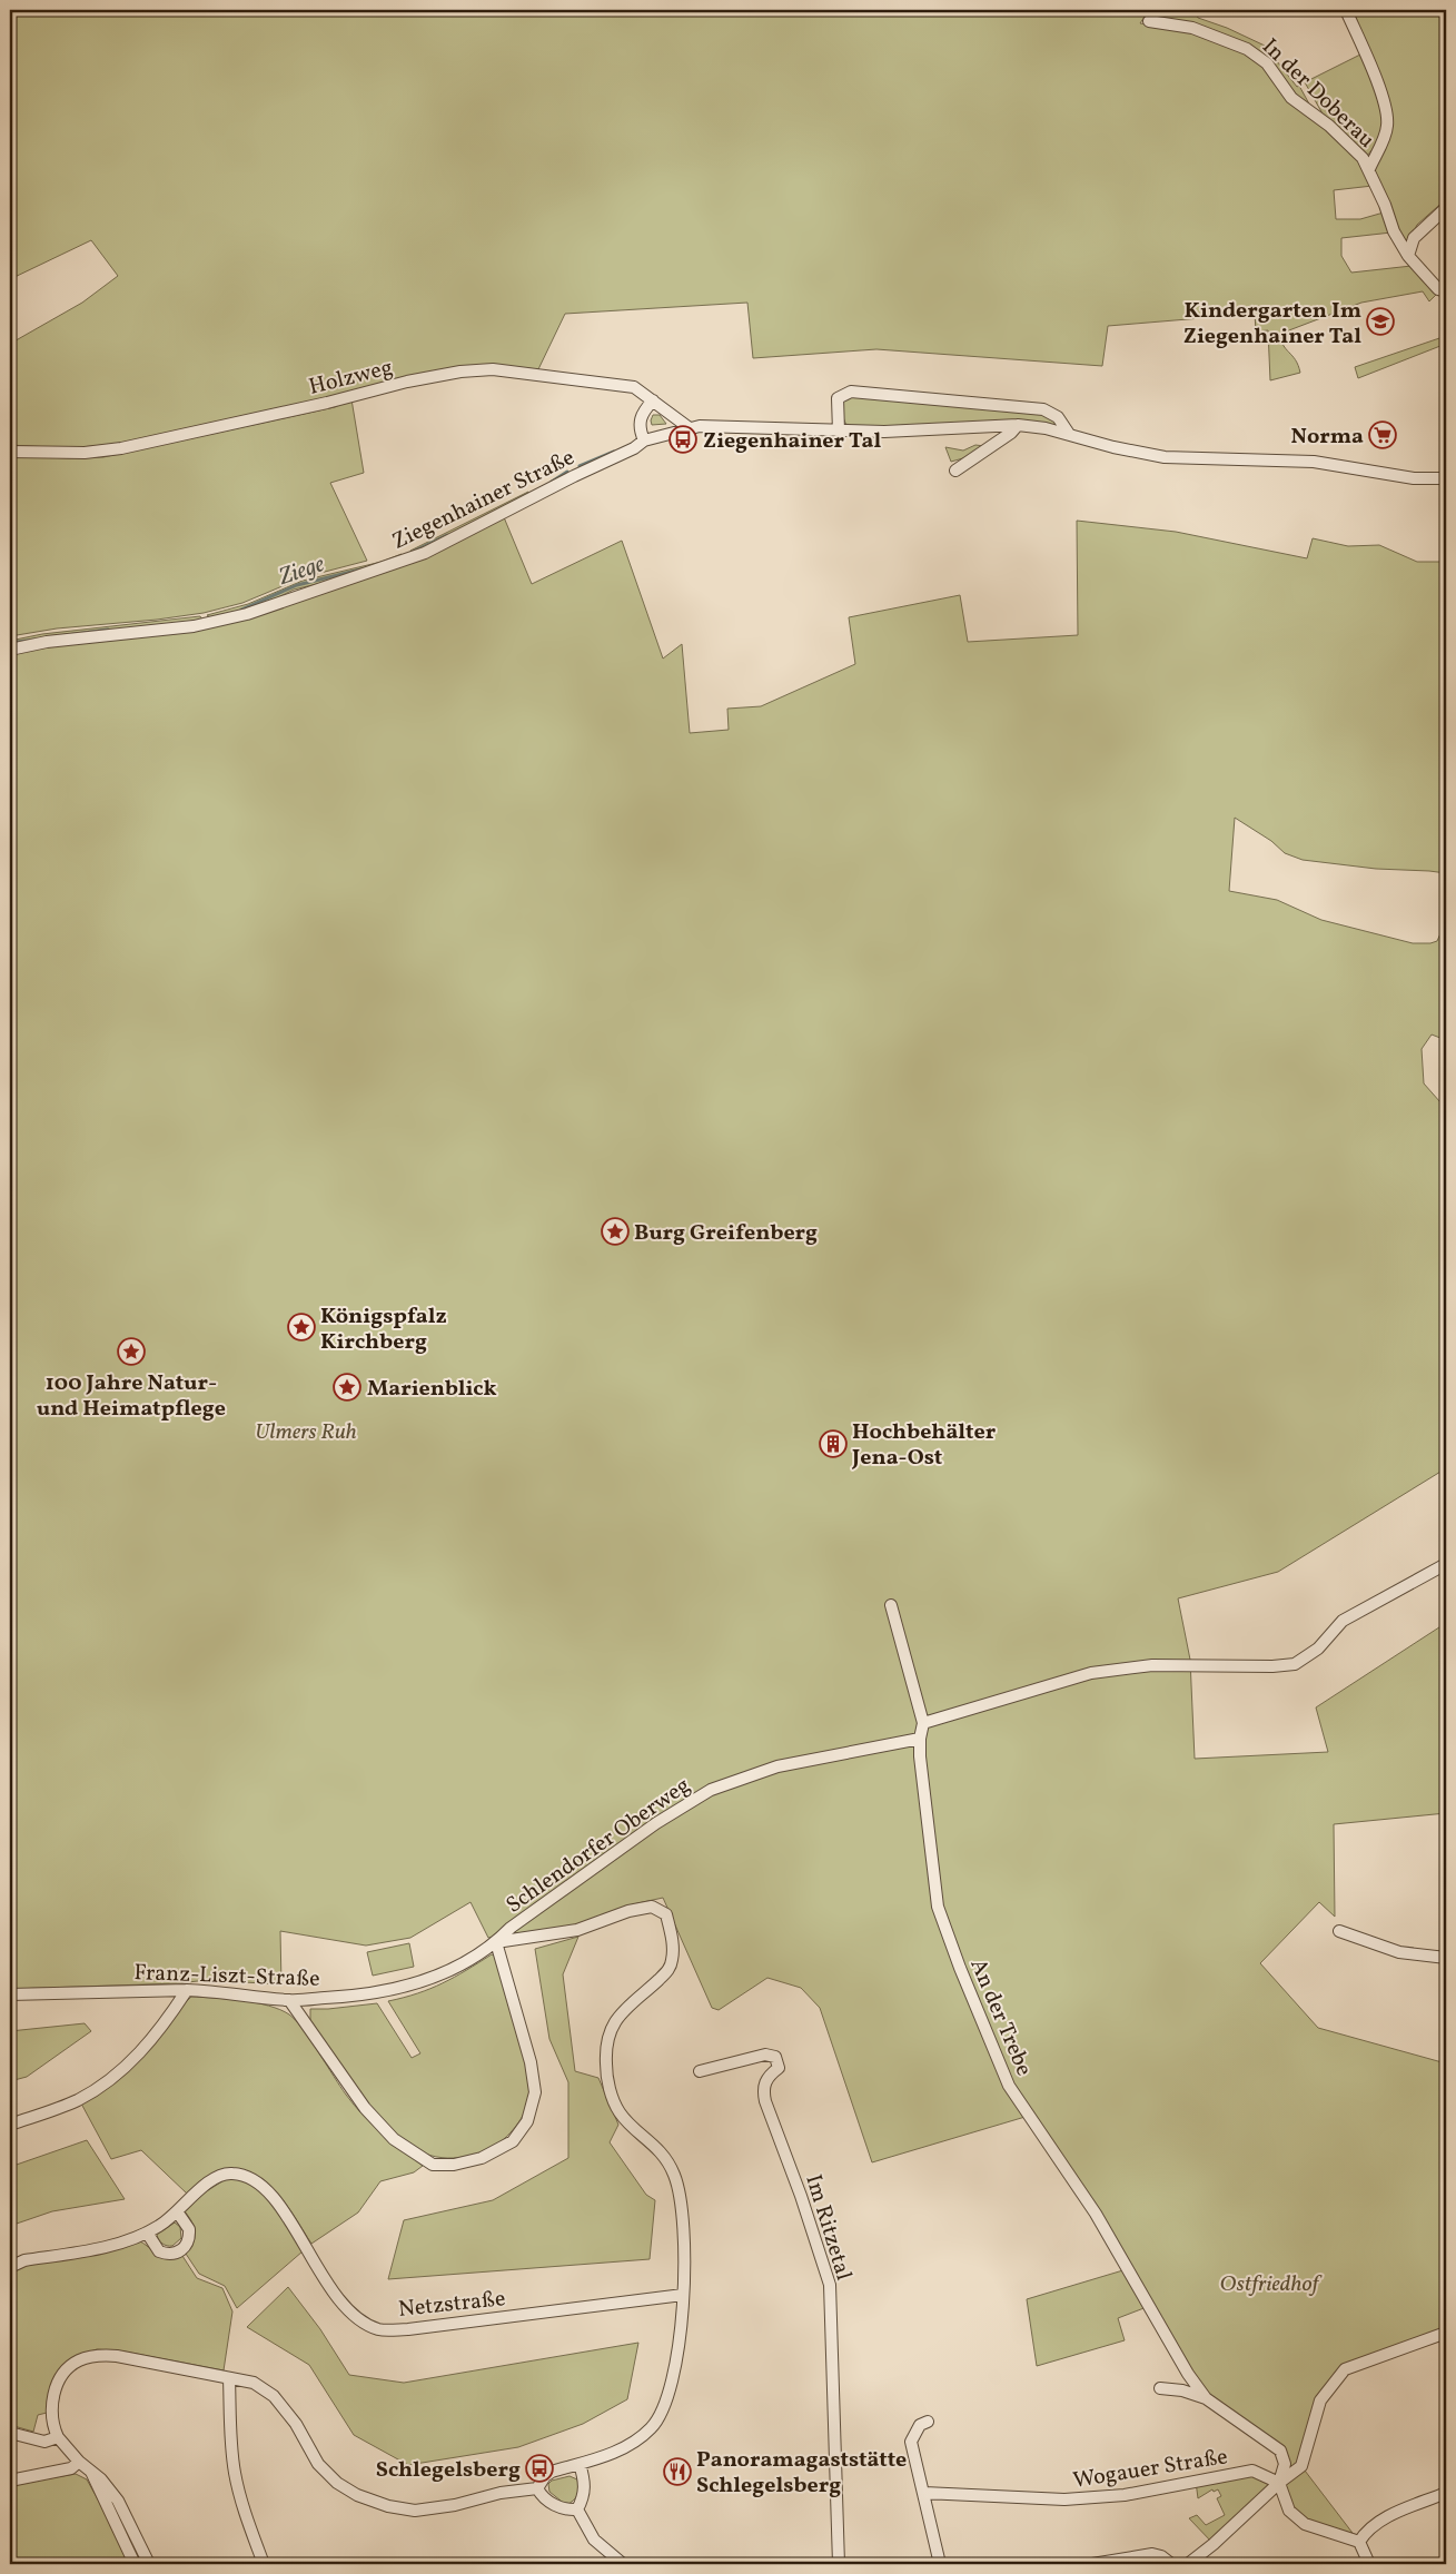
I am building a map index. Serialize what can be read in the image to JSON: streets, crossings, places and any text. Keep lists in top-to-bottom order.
{
  "streets": {
    "street": [
      "In der Doberau",
      "Holzweg",
      "Ziegenhainer Straße",
      "Schlendorfer Oberweg",
      "Franz-Liszt-Straße",
      "An der Trebe",
      "Im Ritzetal",
      "Netzstraße",
      "Wogauer Straße"
    ]
  },
  "crossings": [
    ["Holzweg", "Ziegenhainer Straße"],
    ["Schlendorfer Oberweg", "Franz-Liszt-Straße"],
    ["Schlendorfer Oberweg", "An der Trebe"],
    ["An der Trebe", "Wogauer Straße"]
  ],
  "water": ["Ziege"],
  "parks": ["Ulmers Ruh", "Ostfriedhof"],
  "places": {
    "school or university": ["Kindergarten Im Ziegenhainer Tal"],
    "supermarket": ["Norma"],
    "bus stop": ["Ziegenhainer Tal", "Schlegelsberg"],
    "place": [
      "Burg Greifenberg",
      "Königspfalz Kirchberg",
      "100 Jahre Natur- und Heimatpflege",
      "Marienblick"
    ],
    "building": ["Hochbehälter Jena-Ost"],
    "restaurant": ["Panoramagaststätte Schlegelsberg"]
  }
}
